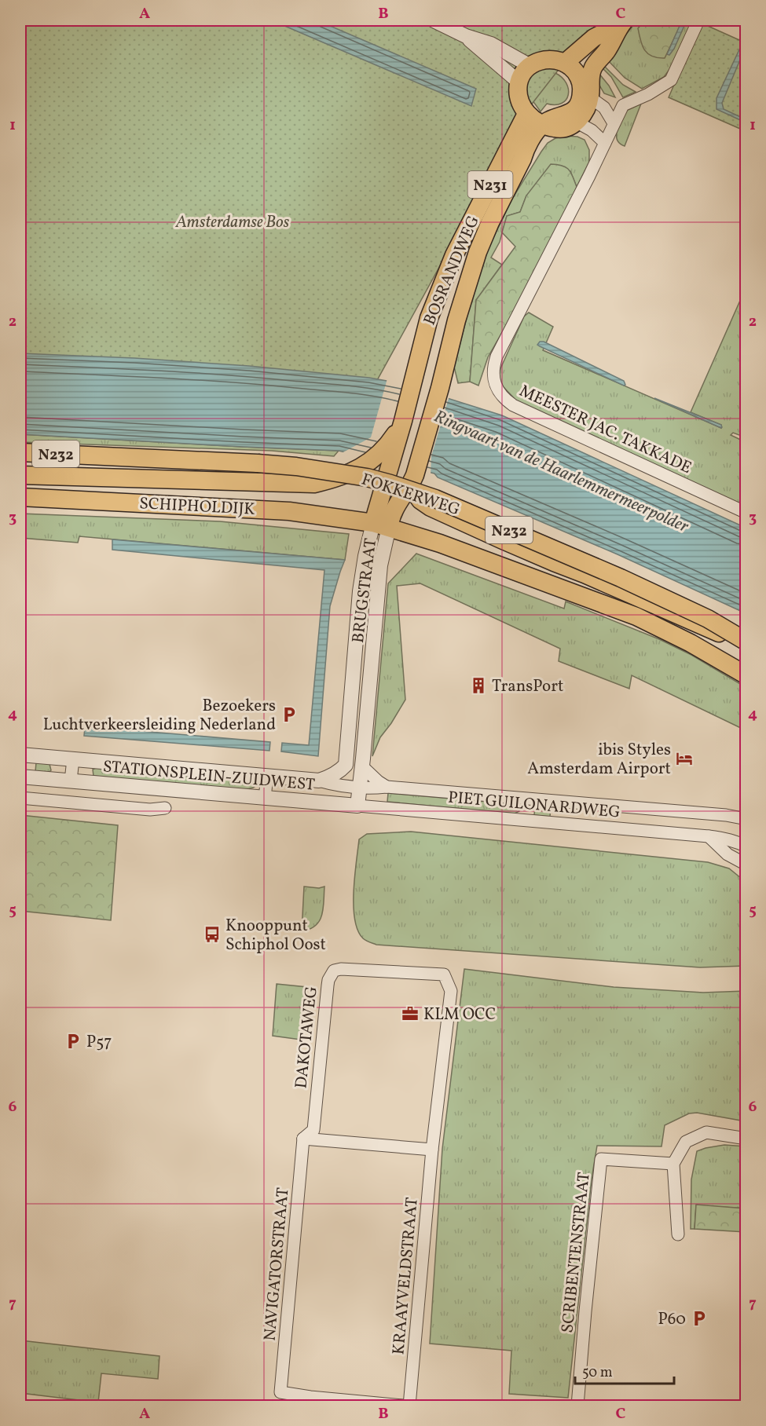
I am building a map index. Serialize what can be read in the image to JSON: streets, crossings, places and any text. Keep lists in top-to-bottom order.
{
  "streets": {
    "main road": [
      "N231",
      "BOSRANDWEG",
      "N232",
      "FOKKERWEG",
      "SCHIPHOLDIJK",
      "BRUGSTRAAT"
    ],
    "street": [
      "MEESTER JAC. TAKKADE",
      "STATIONSPLEIN-ZUIDWEST",
      "PIET GUILONARDWEG",
      "DAKOTAWEG",
      "SCRIBENTENSTRAAT",
      "NAVIGATORSTRAAT",
      "KRAAYVELDSTRAAT"
    ]
  },
  "crossings": [
    ["BOSRANDWEG", "BRUGSTRAAT"],
    ["N232", "FOKKERWEG"],
    ["N232", "SCHIPHOLDIJK"],
    ["N232", "BRUGSTRAAT"],
    ["SCHIPHOLDIJK", "BRUGSTRAAT"],
    ["BRUGSTRAAT", "STATIONSPLEIN-ZUIDWEST"],
    ["BRUGSTRAAT", "PIET GUILONARDWEG"],
    ["STATIONSPLEIN-ZUIDWEST", "PIET GUILONARDWEG"],
    ["DAKOTAWEG", "NAVIGATORSTRAAT"],
    ["DAKOTAWEG", "KRAAYVELDSTRAAT"]
  ],
  "water": ["Ringvaart van de Haarlemmermeerpolder"],
  "parks": ["Amsterdamse Bos"],
  "places": {
    "building": ["TransPort"],
    "parking": ["Bezoekers Luchtverkeersleiding Nederland", "P57", "P60"],
    "hotel": ["ibis Styles Amsterdam Airport"],
    "bus stop": ["Knooppunt Schiphol Oost"],
    "office": ["KLM OCC"]
  },
  "scale_bar": "50 m",
  "grid": {
    "columns": ["A", "B", "C"],
    "rows": [
      "1",
      "2",
      "3",
      "4",
      "5",
      "6",
      "7"
    ]
  }
}
